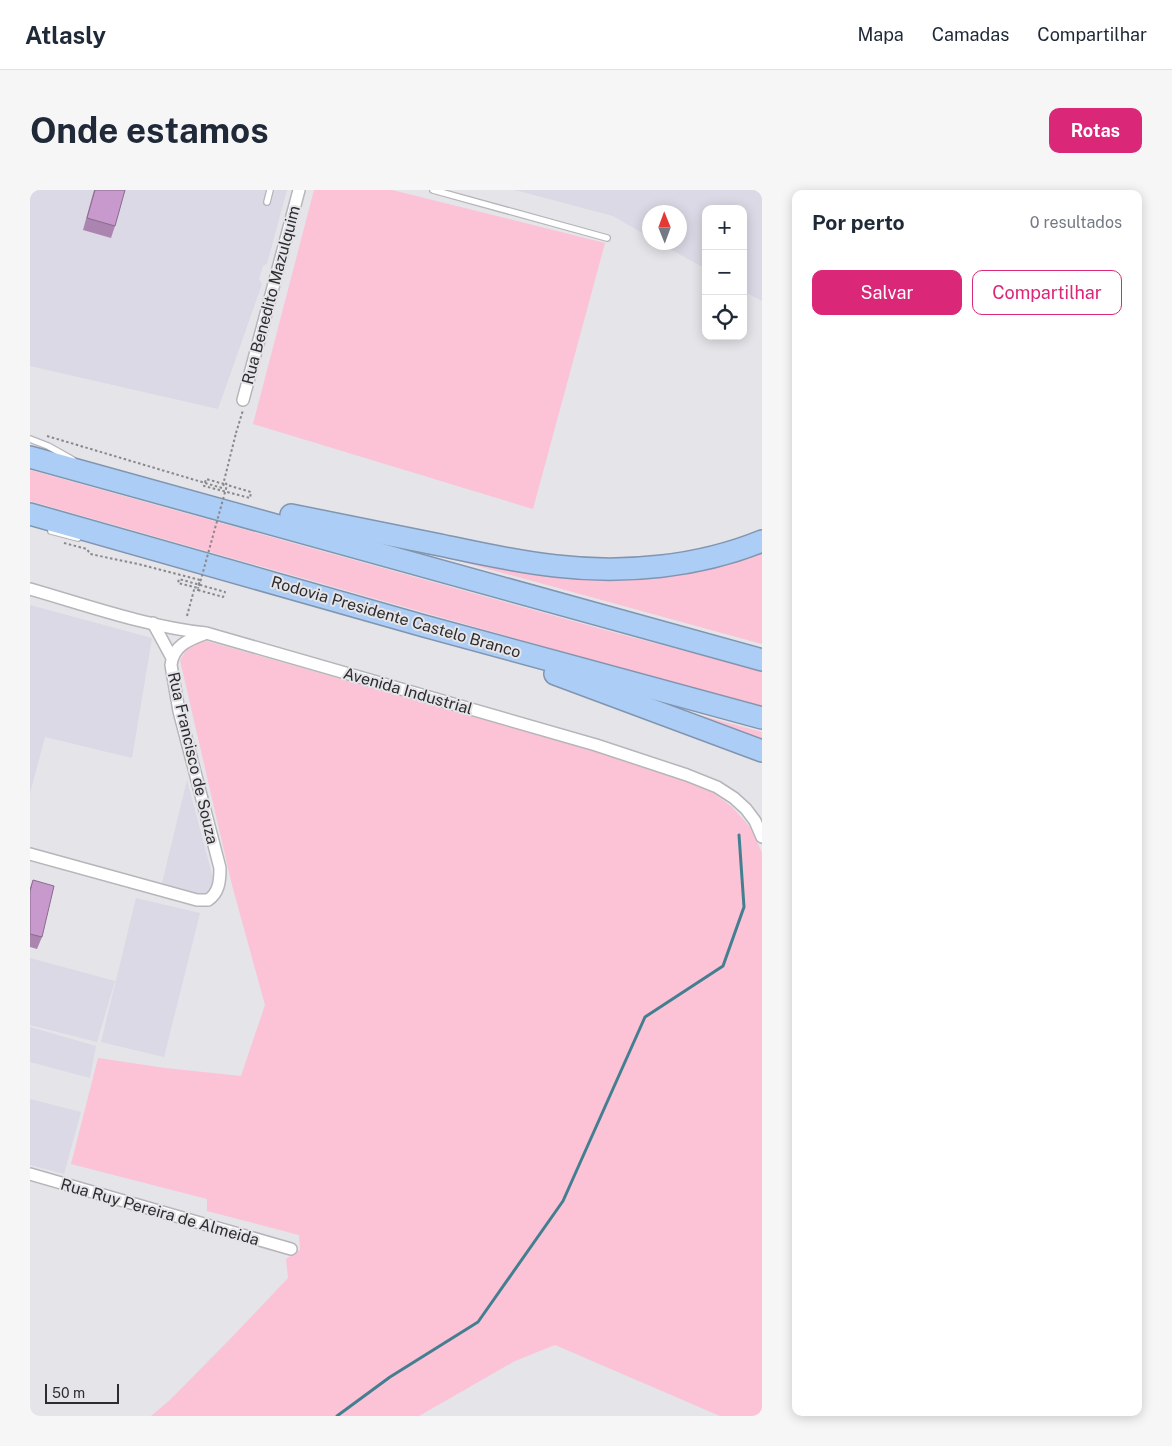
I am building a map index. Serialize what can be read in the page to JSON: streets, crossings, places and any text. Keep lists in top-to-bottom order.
{
  "streets": {
    "highway": ["Rodovia Presidente Castelo Branco"],
    "street": [
      "Rua Benedito Mazulquim",
      "Avenida Industrial",
      "Rua Francisco de Souza",
      "Rua Ruy Pereira de Almeida"
    ]
  },
  "crossings": [
    ["Avenida Industrial", "Rua Francisco de Souza"]
  ],
  "scale_bar": "50 m",
  "north": "top",
  "page": {
    "header": "Atlasly",
    "nav": ["Mapa", "Camadas", "Compartilhar"],
    "buttons": [
      "Rotas",
      ["Salvar", "Compartilhar"]
    ],
    "title": "Onde estamos",
    "heading": ["Por perto", "0 resultados"],
    "map_buttons": ["+", "−"],
    "scale": "50 m"
  }
}
